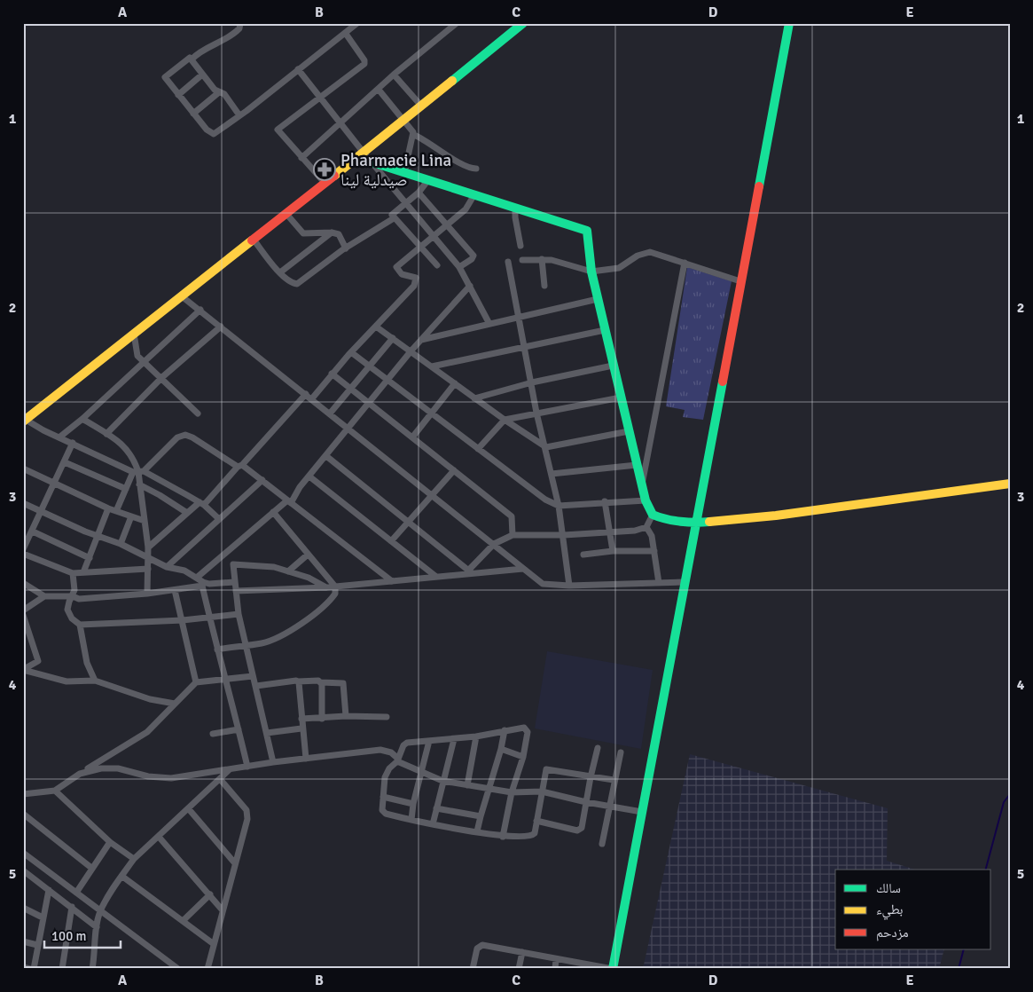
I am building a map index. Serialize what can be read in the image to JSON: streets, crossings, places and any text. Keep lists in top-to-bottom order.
{
  "places": {
    "pharmacy": ["Pharmacie Lina صيدلية لينا"]
  },
  "legend": ["سالك", "بطيء", "مزدحم"],
  "scale_bar": "100 m",
  "grid": {
    "columns": [
      "A",
      "B",
      "C",
      "D",
      "E"
    ],
    "rows": [
      "1",
      "2",
      "3",
      "4",
      "5"
    ]
  }
}
